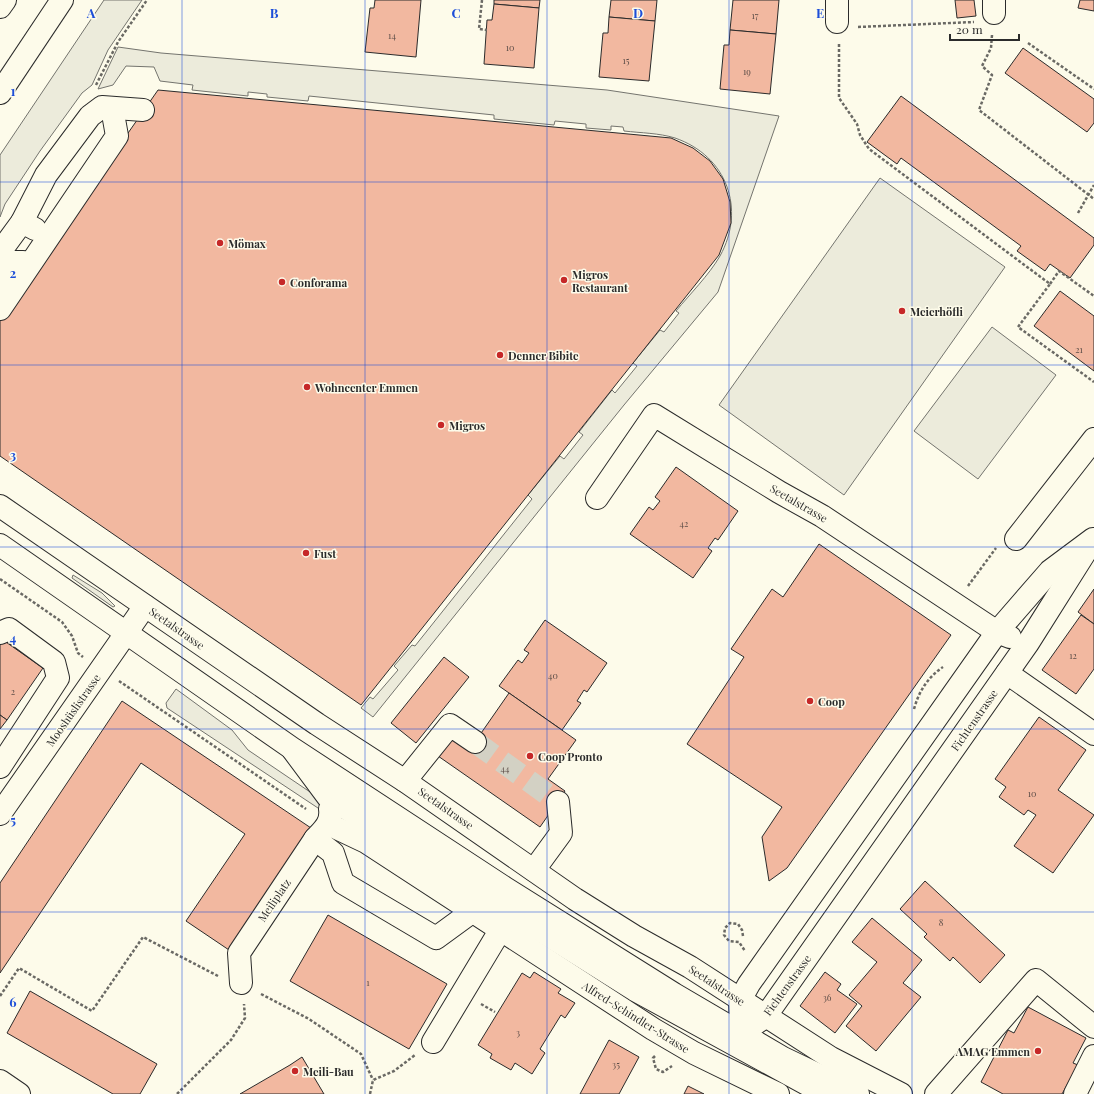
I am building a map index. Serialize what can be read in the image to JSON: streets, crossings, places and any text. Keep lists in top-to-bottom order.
{
  "streets": {
    "main road": [
      "Seetalstrasse",
      "Mooshüslistrasse",
      "Fichtenstrasse",
      "Meiliplatz",
      "Alfred-Schindler-Strasse"
    ]
  },
  "crossings": [
    ["Seetalstrasse", "Mooshüslistrasse"],
    ["Seetalstrasse", "Fichtenstrasse"],
    ["Meiliplatz", "Alfred-Schindler-Strasse"]
  ],
  "places": [
    "Mömax",
    "Migros Restaurant",
    "Conforama",
    "Meierhöfli",
    "Denner Bibite",
    "Wohncenter Emmen",
    "Migros",
    "Fust",
    "Coop",
    "Coop Pronto",
    "AMAG Emmen",
    "Meili-Bau"
  ],
  "house_numbers": [
    "17",
    "14",
    "10",
    "15",
    "19",
    "21",
    "42",
    "12",
    "40",
    "2",
    "44",
    "10",
    "8",
    "1",
    "36",
    "3",
    "35"
  ],
  "scale_bar": "20 m",
  "grid": {
    "columns": [
      "A",
      "B",
      "C",
      "D",
      "E"
    ],
    "rows": [
      "1",
      "2",
      "3",
      "4",
      "5",
      "6"
    ]
  }
}
